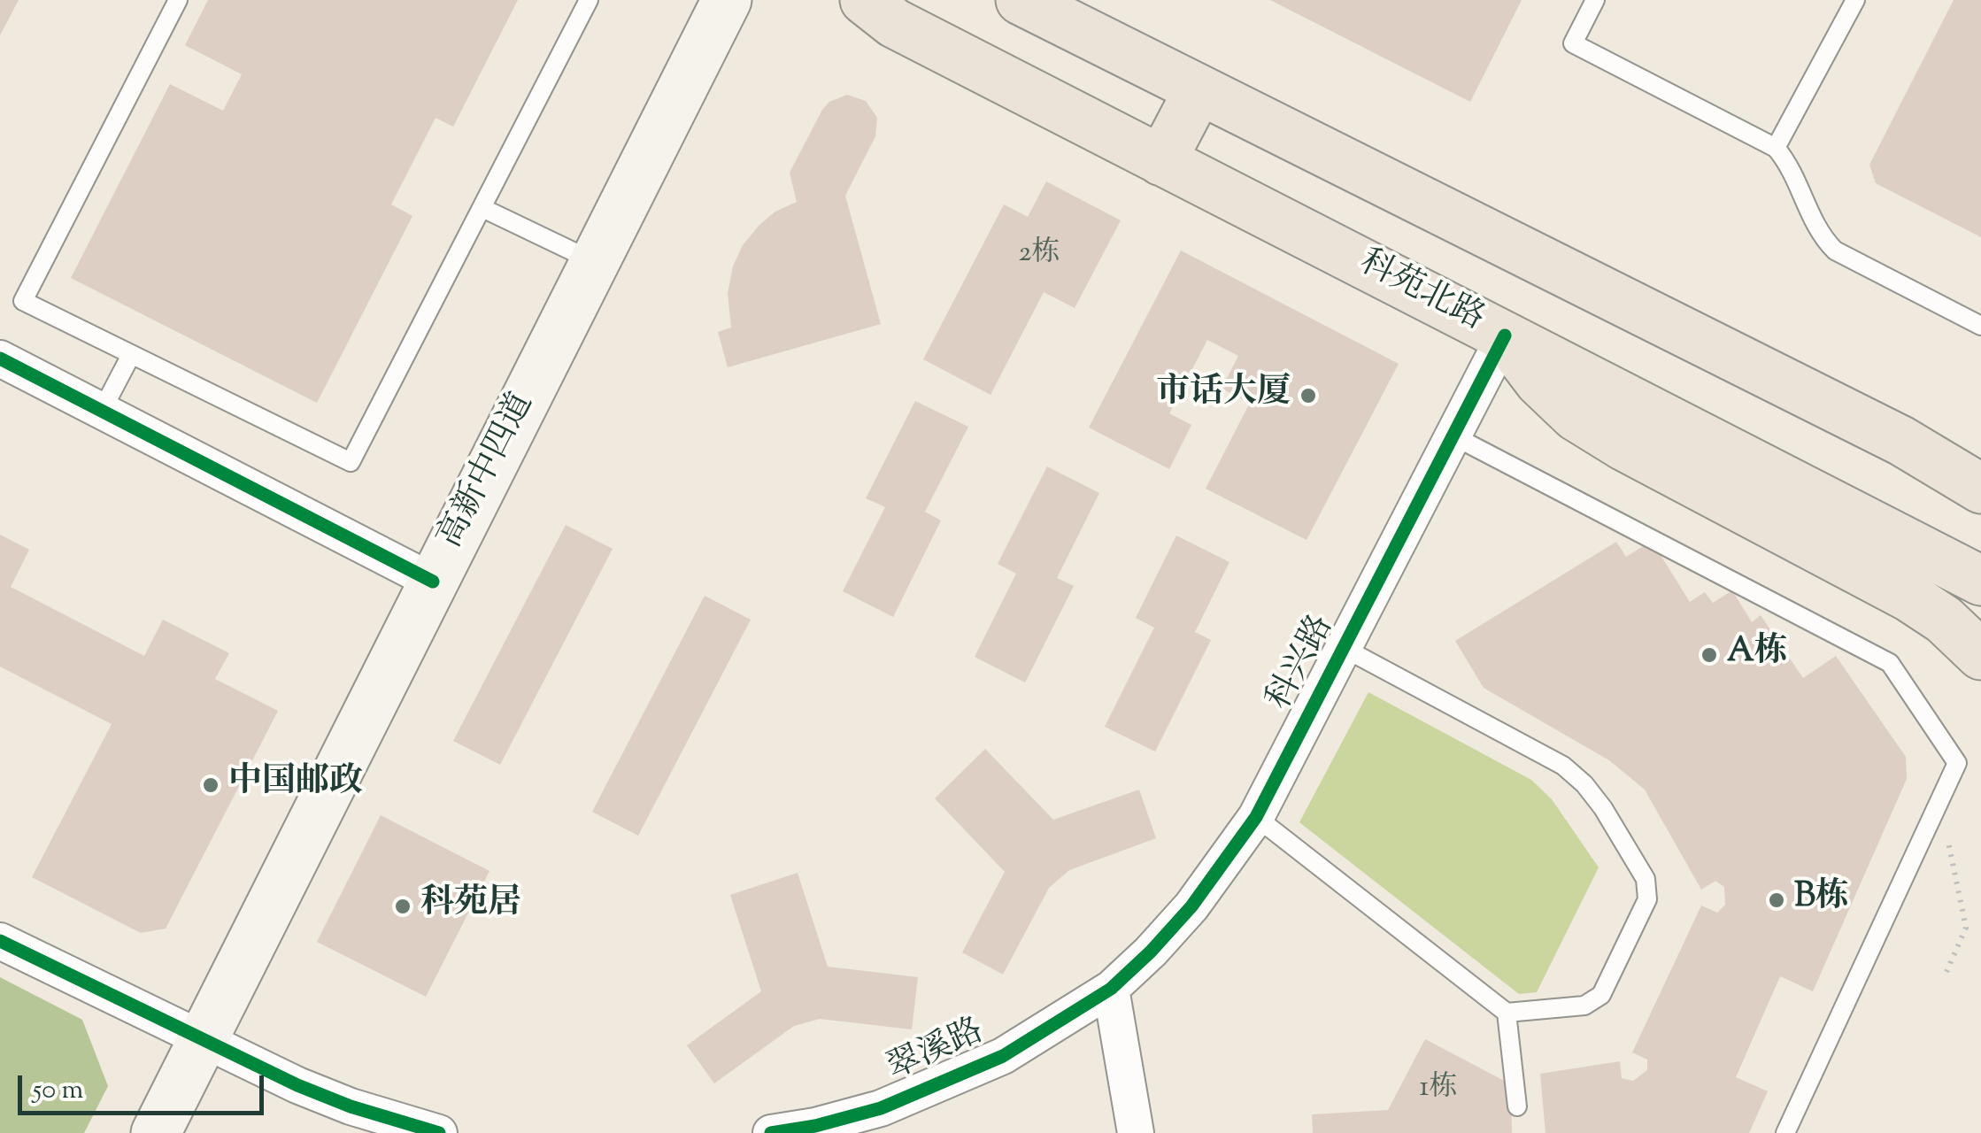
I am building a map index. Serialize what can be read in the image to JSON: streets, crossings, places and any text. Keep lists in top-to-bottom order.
{
  "streets": {
    "main road": ["科苑北路", "高新中四道"],
    "street": ["科兴路", "翠溪路"]
  },
  "crossings": [
    ["科苑北路", "科兴路"],
    ["科兴路", "翠溪路"]
  ],
  "places": [
    "市话大厦",
    "A栋",
    "中国邮政",
    "B栋",
    "科苑居"
  ],
  "house_numbers": ["2栋", "1栋"],
  "scale_bar": "50 m"
}
